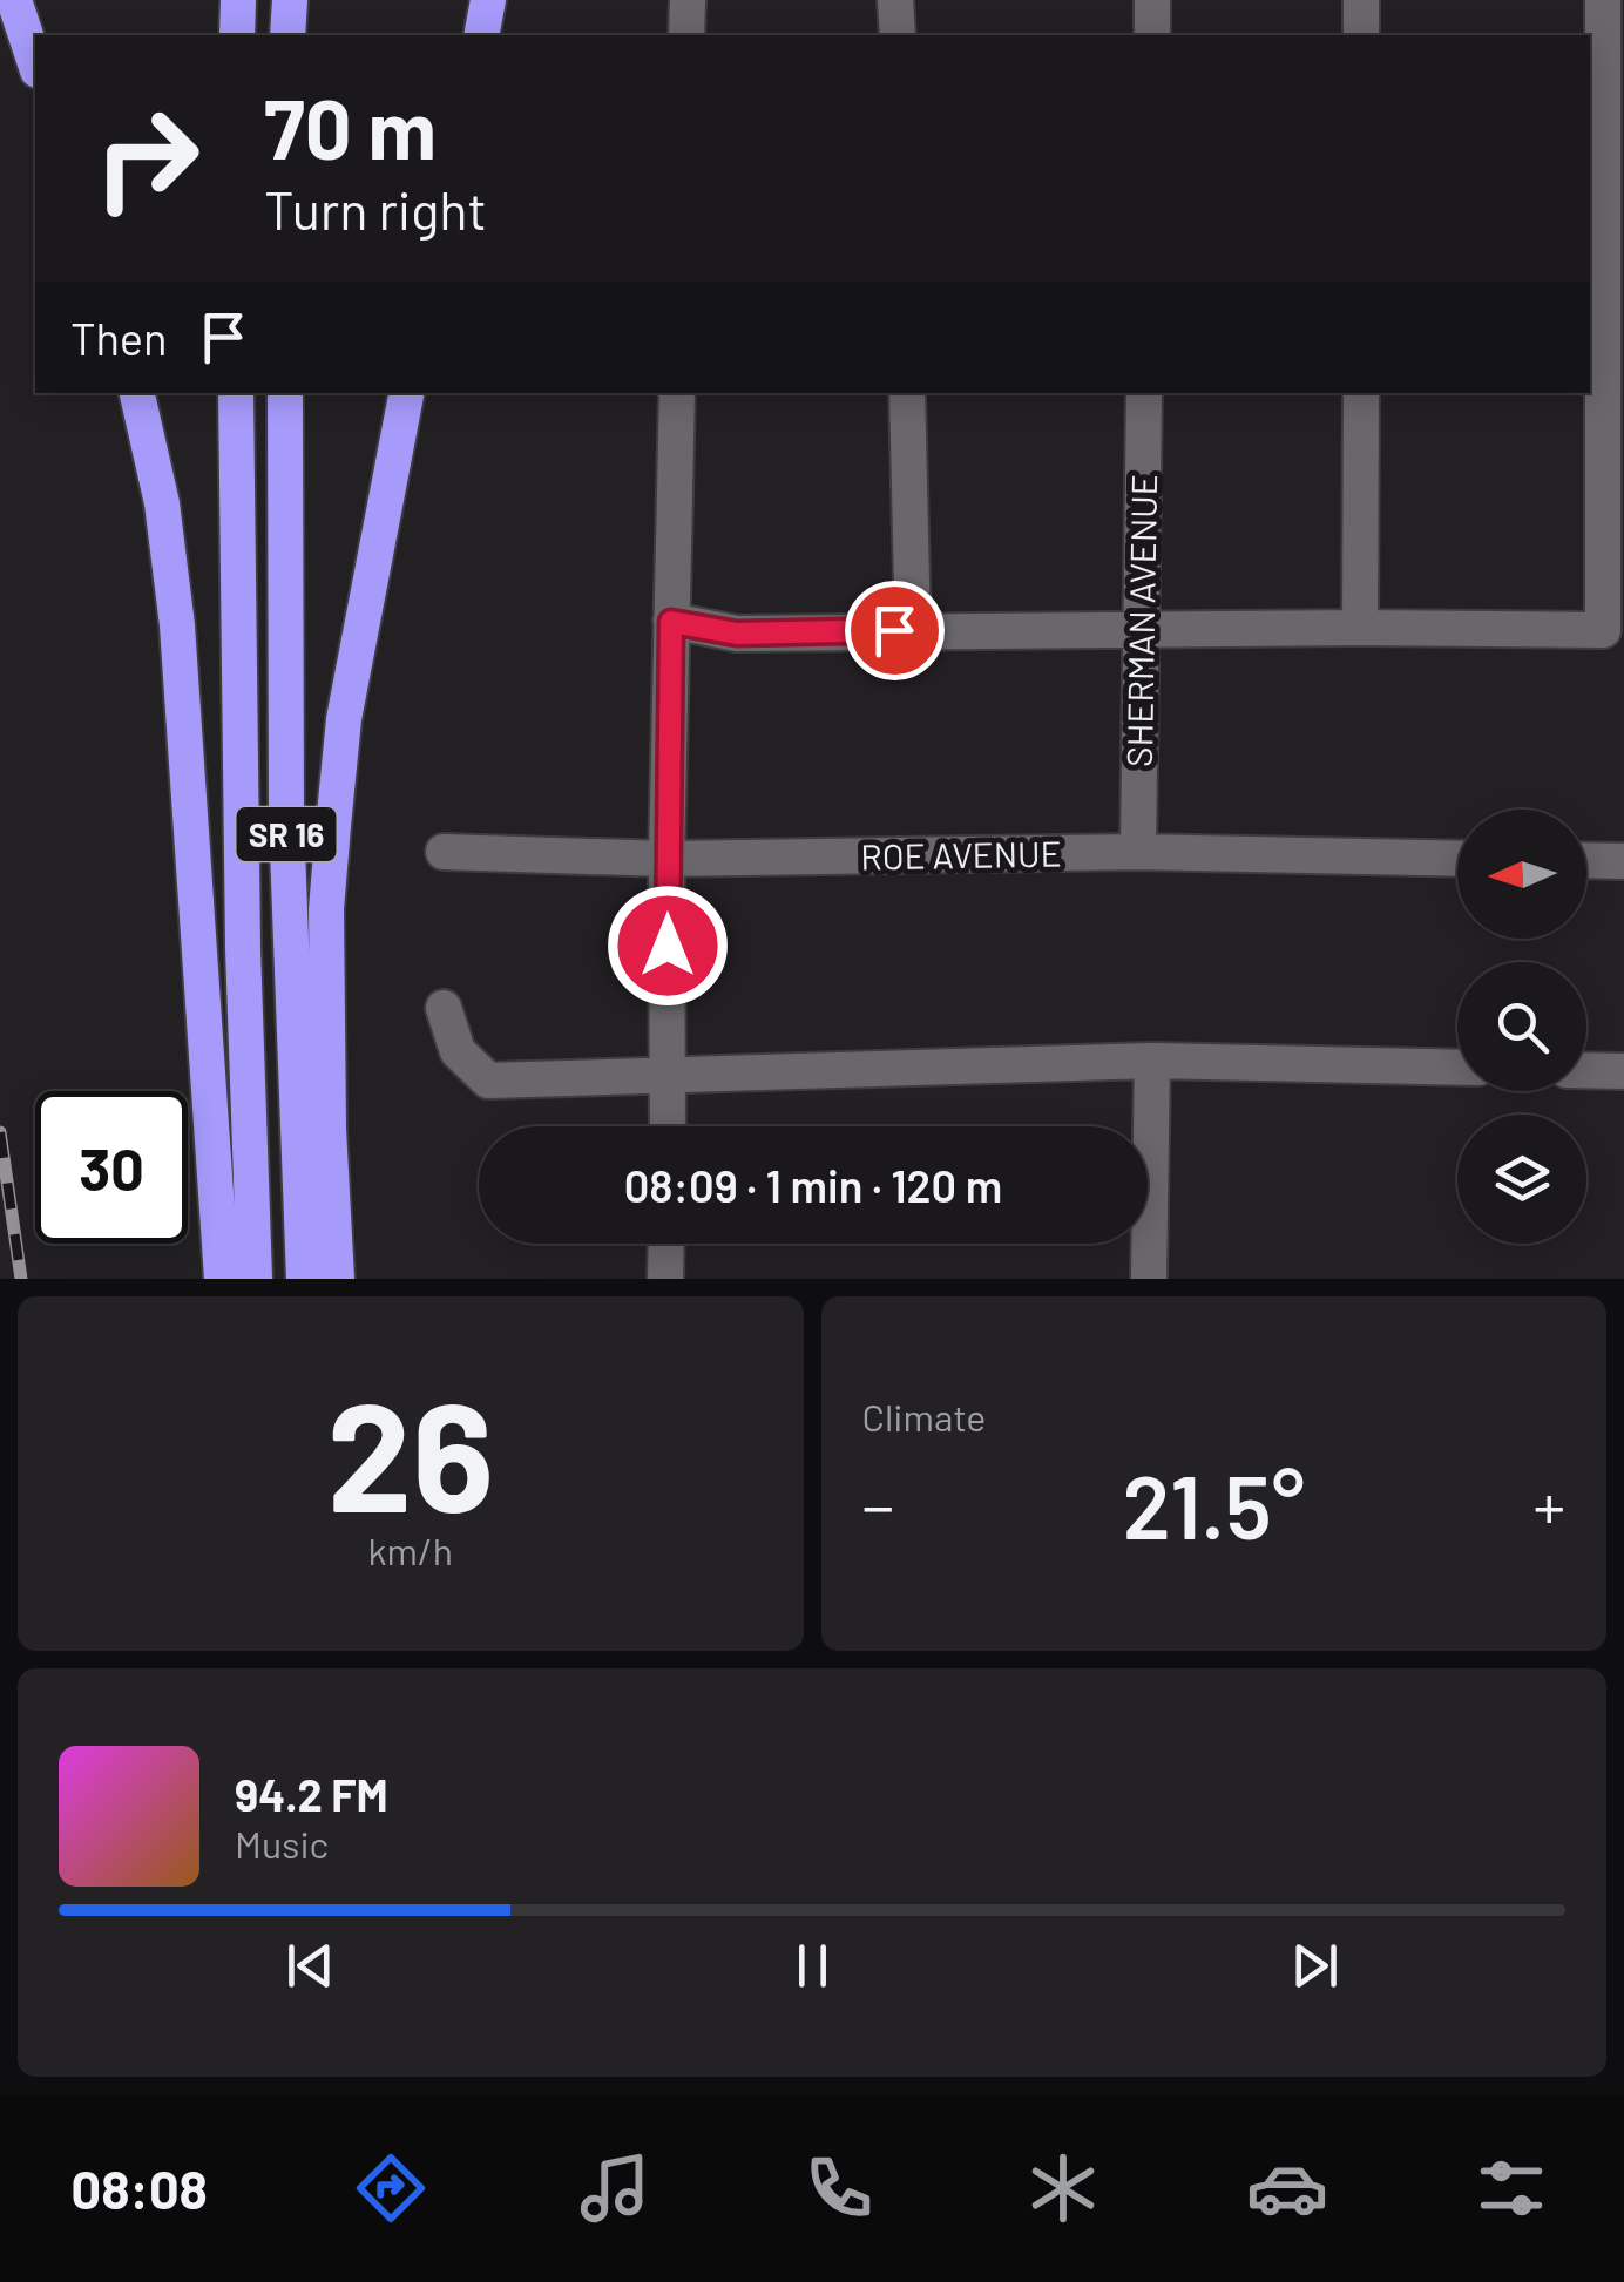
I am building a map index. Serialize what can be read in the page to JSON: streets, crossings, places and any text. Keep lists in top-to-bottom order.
{
  "streets": {
    "highway": ["SR 16"],
    "street": ["SHERMAN AVENUE", "ROE AVENUE"]
  },
  "crossings": [
    ["SHERMAN AVENUE", "ROE AVENUE"]
  ],
  "north": "left",
  "page": {
    "turn": ["70 m", "Turn right"],
    "then": "Then",
    "limit": "30",
    "trip": "08:09 · 1 min · 120 m",
    "tile": [
      ["26", "km/h"],
      "Climate"
    ],
    "heat": ["−", "21.5°", "+"],
    "song": ["94.2 FM", "Music"],
    "tabs": "08:08"
  }
}
